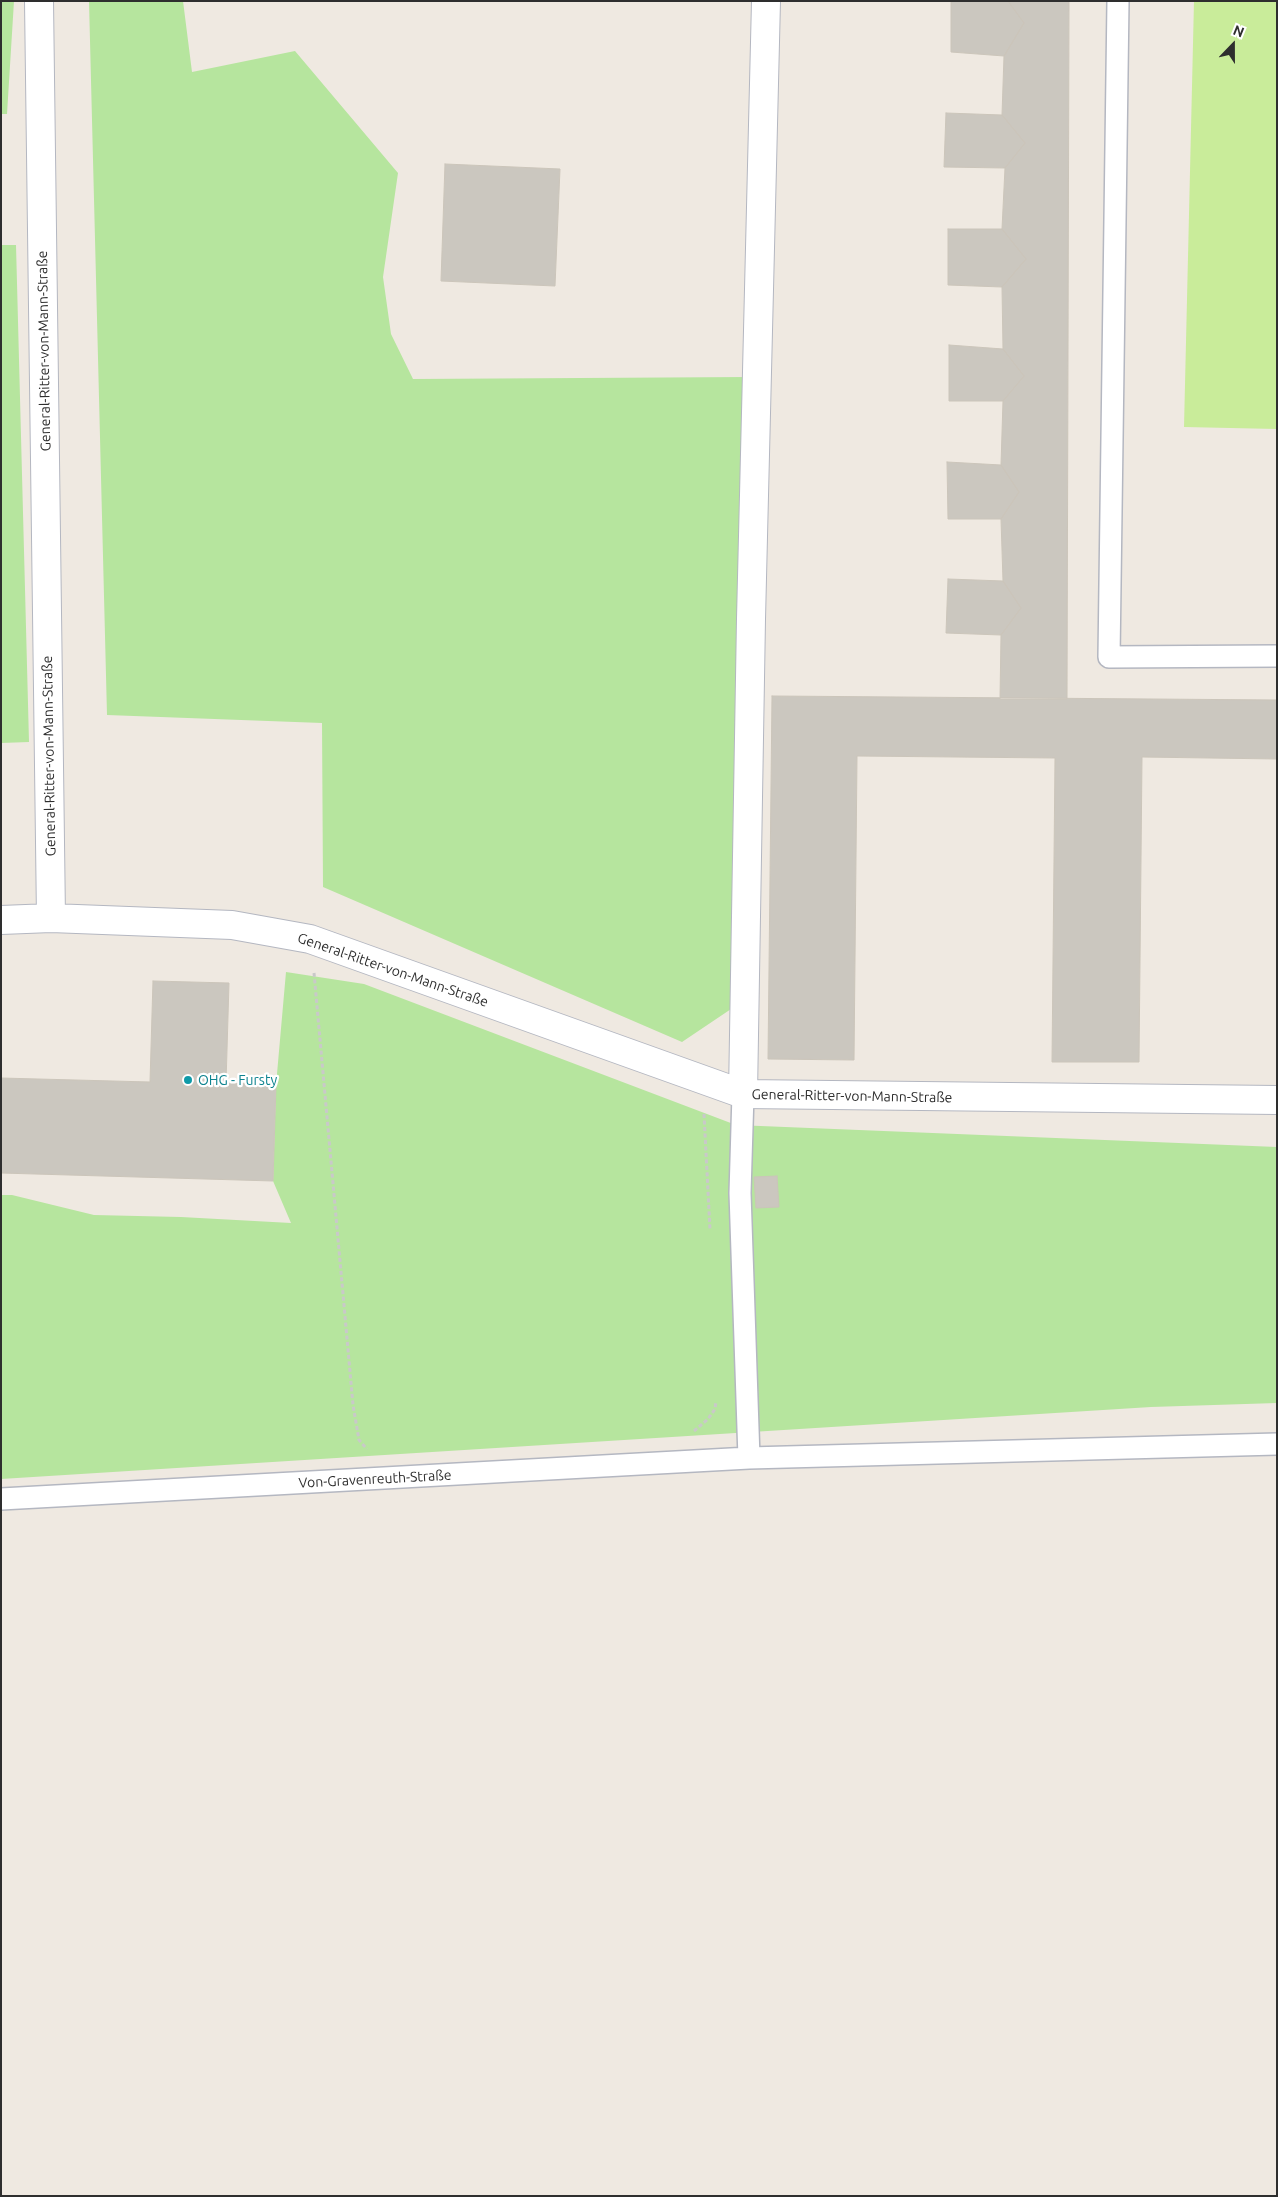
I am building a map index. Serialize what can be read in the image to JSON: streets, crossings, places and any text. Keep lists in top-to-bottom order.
{
  "streets": {
    "street": ["General-Ritter-von-Mann-Straße"],
    "lane": ["Von-Gravenreuth-Straße"]
  },
  "places": ["OHG - Fursty"],
  "north": "top"
}
